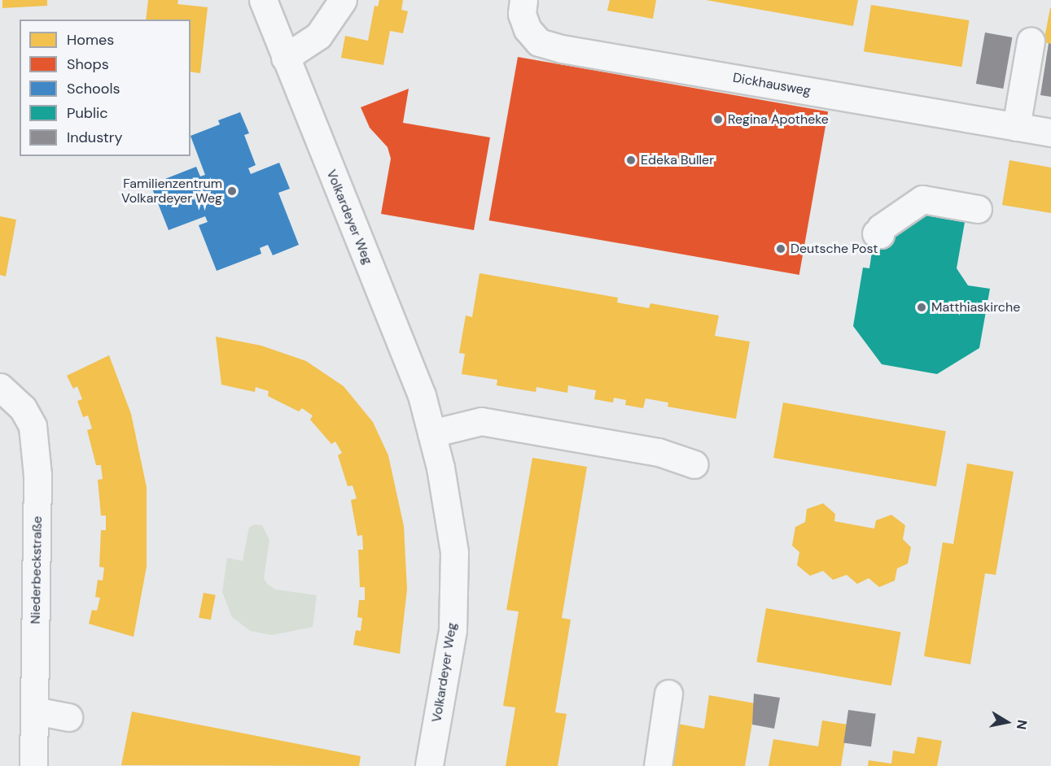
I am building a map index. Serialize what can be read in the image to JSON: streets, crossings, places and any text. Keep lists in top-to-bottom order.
{
  "streets": {
    "street": ["Dickhausweg", "Volkardeyer Weg", "Niederbeckstraße"]
  },
  "places": [
    "Regina Apotheke",
    "Edeka Buller",
    "Familienzentrum Volkardeyer Weg",
    "Deutsche Post",
    "Matthiaskirche"
  ],
  "legend": [
    "Homes",
    "Shops",
    "Schools",
    "Public",
    "Industry"
  ],
  "north": "right"
}
